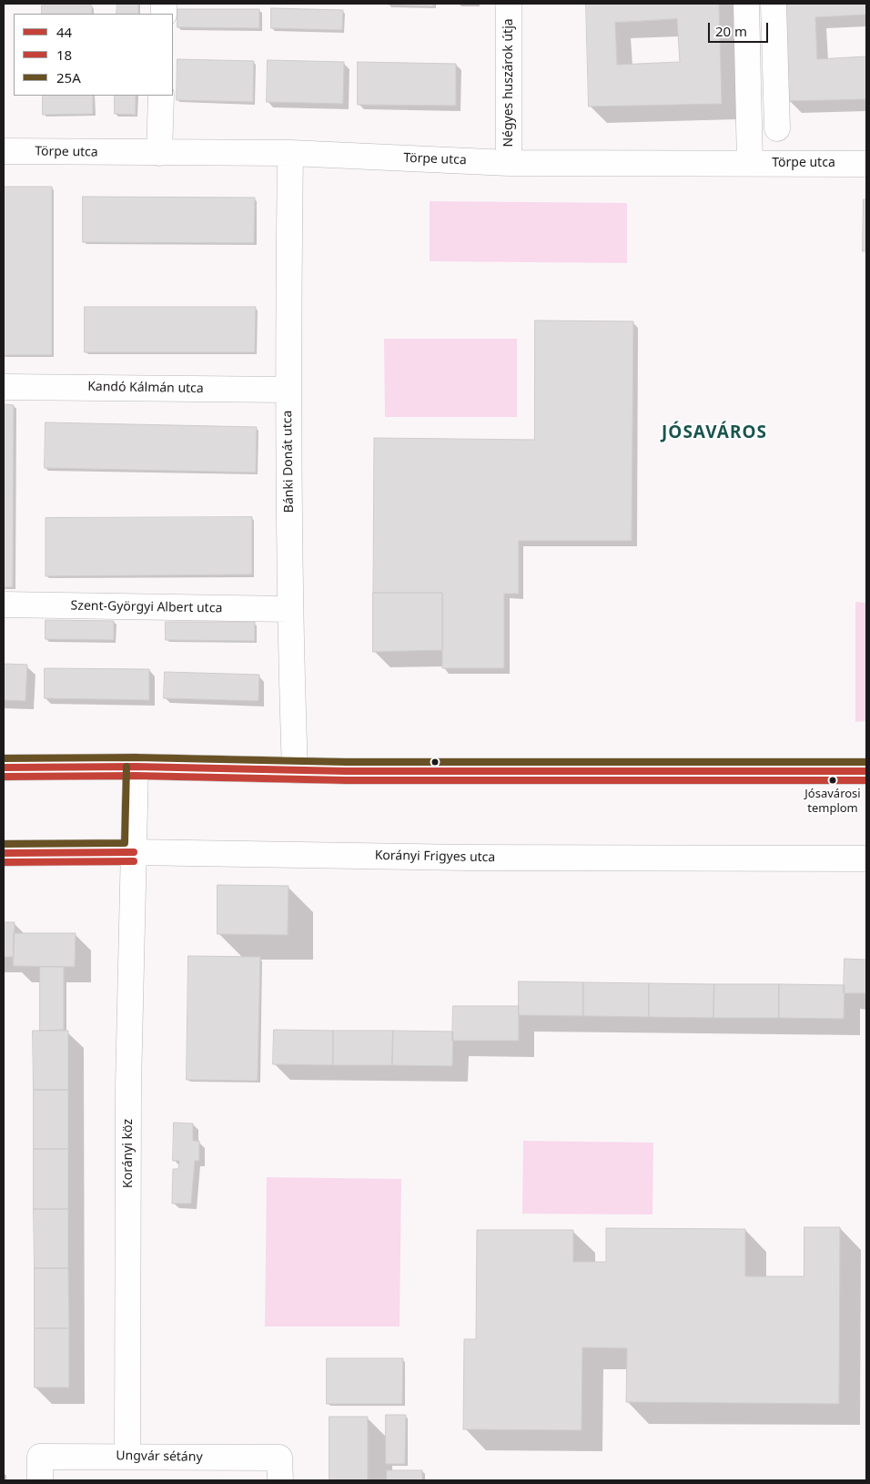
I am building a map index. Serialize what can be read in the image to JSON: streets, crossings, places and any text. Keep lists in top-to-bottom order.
{
  "streets": {
    "street": [
      "Négyes huszárok útja",
      "Törpe utca",
      "Kandó Kálmán utca",
      "Bánki Donát utca",
      "Szent-Györgyi Albert utca",
      "Korányi Frigyes utca",
      "Korányi köz",
      "Ungvár sétány"
    ]
  },
  "crossings": [
    ["Négyes huszárok útja", "Törpe utca"],
    ["Törpe utca", "Bánki Donát utca"],
    ["Kandó Kálmán utca", "Bánki Donát utca"],
    ["Bánki Donát utca", "Szent-Györgyi Albert utca"],
    ["Korányi Frigyes utca", "Korányi köz"],
    ["Korányi köz", "Ungvár sétány"]
  ],
  "districts": ["JÓSAVÁROS"],
  "places": ["Jósavárosi templom"],
  "lines": ["transit line 25A", "transit line 44", "transit line 18"],
  "legend": ["44", "18", "25A"],
  "scale_bar": "20 m"
}
